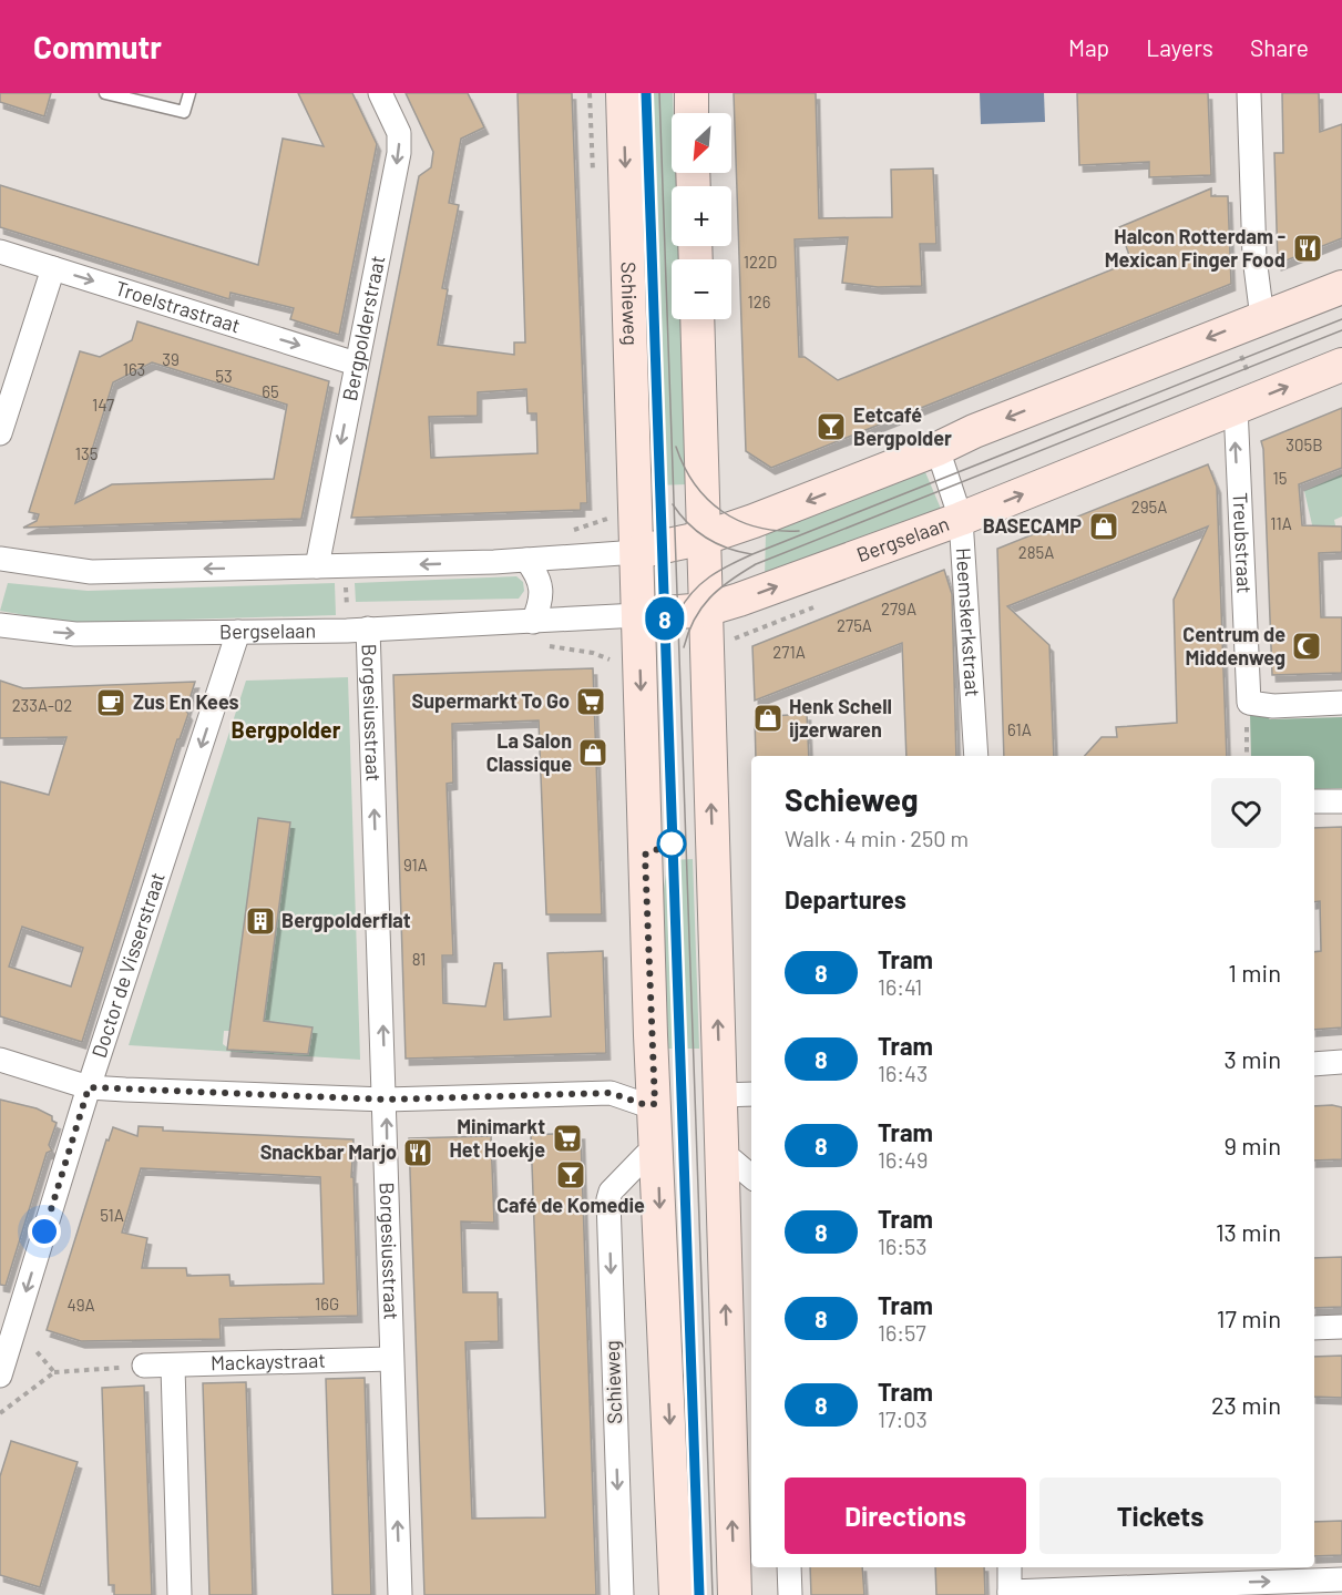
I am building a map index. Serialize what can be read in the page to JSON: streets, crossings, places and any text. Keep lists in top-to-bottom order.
{
  "streets": {
    "main road": ["Schieweg", "Bergselaan"],
    "street": [
      "Troelstrastraat",
      "Bergpolderstraat",
      "Treubstraat",
      "Heemskerkstraat",
      "Borgesiusstraat",
      "Doctor de Visserstraat",
      "Mackaystraat"
    ]
  },
  "crossings": [
    ["Schieweg", "Bergselaan"],
    ["Troelstrastraat", "Bergpolderstraat"],
    ["Bergselaan", "Treubstraat"],
    ["Bergselaan", "Heemskerkstraat"],
    ["Bergselaan", "Borgesiusstraat"],
    ["Bergselaan", "Doctor de Visserstraat"],
    ["Borgesiusstraat", "Mackaystraat"]
  ],
  "one_way": [
    "Troelstrastraat",
    "Bergpolderstraat",
    "Treubstraat",
    "Borgesiusstraat",
    "Doctor de Visserstraat"
  ],
  "districts": ["Bergpolder"],
  "places": {
    "restaurant": ["Halcon Rotterdam - Mexican Finger Food", "Snackbar Marjo"],
    "bar": ["Eetcafé Bergpolder", "Café de Komedie"],
    "shop": ["BASECAMP", "Henk Schell ijzerwaren", "La Salon Classique"],
    "mosque": ["Centrum de Middenweg"],
    "supermarket": ["Supermarkt To Go", "Minimarkt Het Hoekje"],
    "cafe": ["Zus En Kees"],
    "building": ["Bergpolderflat"]
  },
  "lines": ["tram line 8"],
  "house_numbers": [
    "122D",
    "126",
    "39",
    "163",
    "53",
    "65",
    "147",
    "305B",
    "135",
    "15",
    "295A",
    "11A",
    "285A",
    "279A",
    "275A",
    "271A",
    "233A-02",
    "61A",
    "91A",
    "81",
    "51A",
    "16G",
    "49A"
  ],
  "north": "bottom left",
  "page": {
    "header": "Commutr",
    "nav": ["Map", "Layers", "Share"],
    "on_map": "8",
    "map_buttons": ["+", "−"],
    "heading": [
      ["Schieweg", "Walk · 4 min · 250 m"],
      "Departures"
    ],
    "list": [
      {
        "mark": "8",
        "name": "Tram",
        "note": "16:41",
        "value": "1 min"
      },
      {
        "mark": "8",
        "name": "Tram",
        "note": "16:43",
        "value": "3 min"
      },
      {
        "mark": "8",
        "name": "Tram",
        "note": "16:49",
        "value": "9 min"
      },
      {
        "mark": "8",
        "name": "Tram",
        "note": "16:53",
        "value": "13 min"
      },
      {
        "mark": "8",
        "name": "Tram",
        "note": "16:57",
        "value": "17 min"
      },
      {
        "mark": "8",
        "name": "Tram",
        "note": "17:03",
        "value": "23 min"
      }
    ],
    "buttons": ["Directions", "Tickets"]
  }
}
